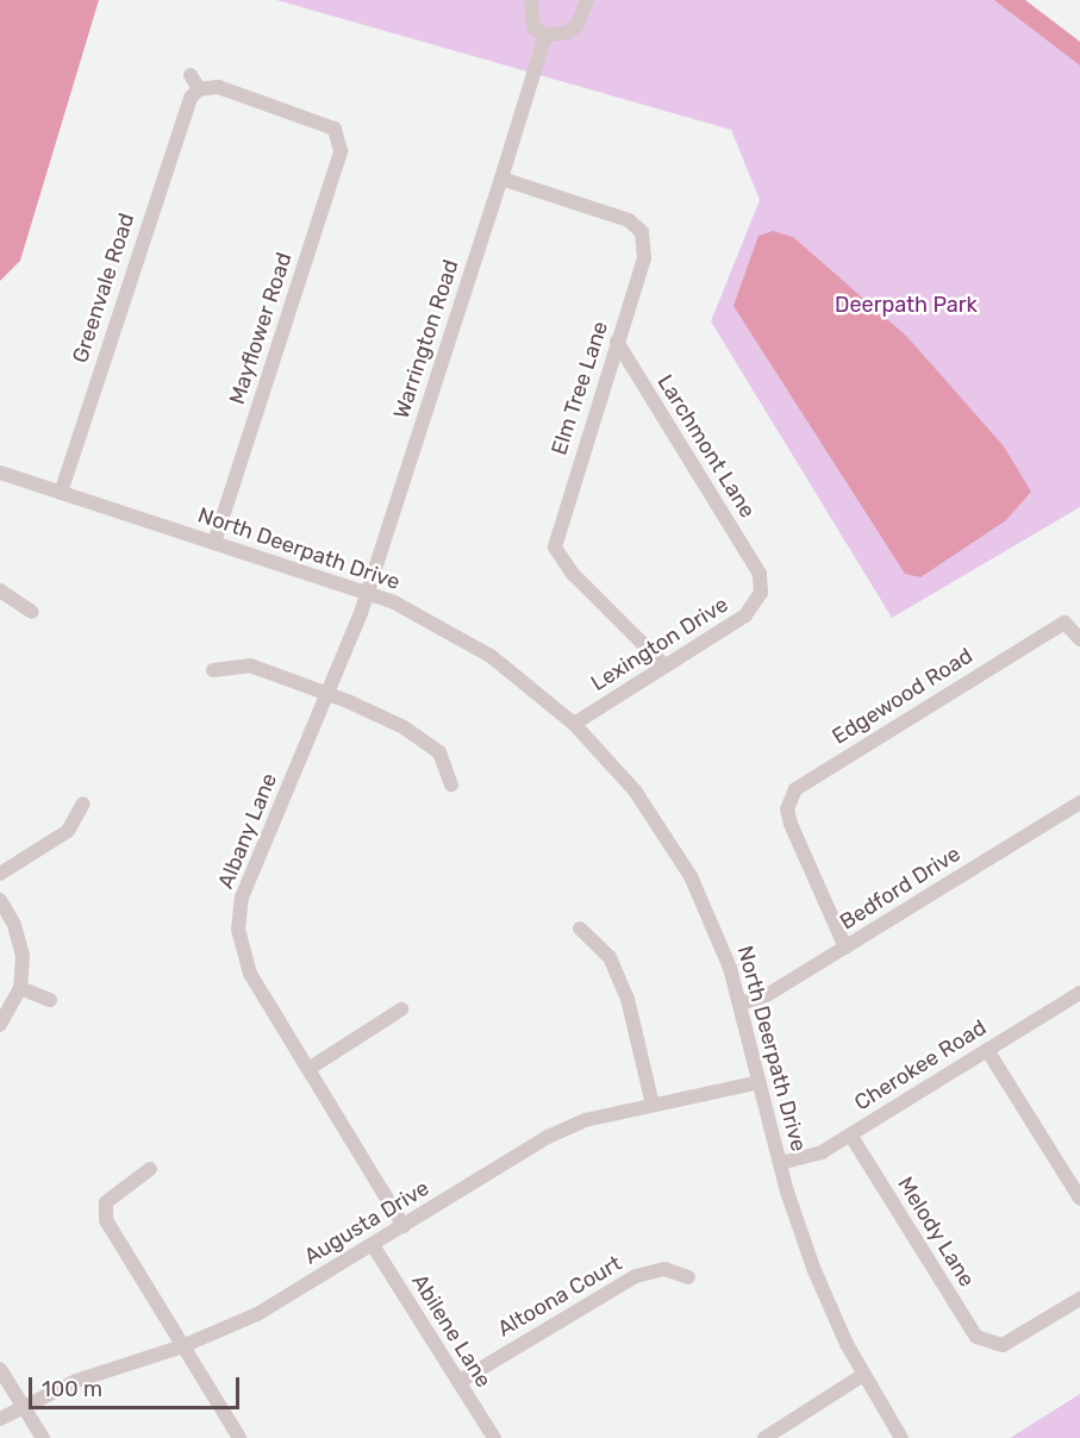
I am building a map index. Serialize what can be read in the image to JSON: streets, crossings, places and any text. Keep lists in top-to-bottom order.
{
  "streets": {
    "street": [
      "Greenvale Road",
      "Mayflower Road",
      "Warrington Road",
      "Elm Tree Lane",
      "Larchmont Lane",
      "North Deerpath Drive",
      "Lexington Drive",
      "Edgewood Road",
      "Albany Lane",
      "Bedford Drive",
      "Cherokee Road",
      "Augusta Drive",
      "Melody Lane",
      "Altoona Court",
      "Abilene Lane"
    ]
  },
  "crossings": [
    ["Greenvale Road", "Mayflower Road"],
    ["Greenvale Road", "North Deerpath Drive"],
    ["Mayflower Road", "North Deerpath Drive"],
    ["Warrington Road", "Elm Tree Lane"],
    ["Warrington Road", "North Deerpath Drive"],
    ["Warrington Road", "Albany Lane"],
    ["Elm Tree Lane", "Larchmont Lane"],
    ["Elm Tree Lane", "Lexington Drive"],
    ["Larchmont Lane", "Lexington Drive"],
    ["North Deerpath Drive", "Lexington Drive"],
    ["North Deerpath Drive", "Albany Lane"],
    ["North Deerpath Drive", "Bedford Drive"],
    ["North Deerpath Drive", "Cherokee Road"],
    ["North Deerpath Drive", "Augusta Drive"],
    ["Edgewood Road", "Bedford Drive"],
    ["Albany Lane", "Augusta Drive"],
    ["Cherokee Road", "Melody Lane"],
    ["Augusta Drive", "Abilene Lane"],
    ["Altoona Court", "Abilene Lane"]
  ],
  "parks": ["Deerpath Park"],
  "scale_bar": "100 m"
}
